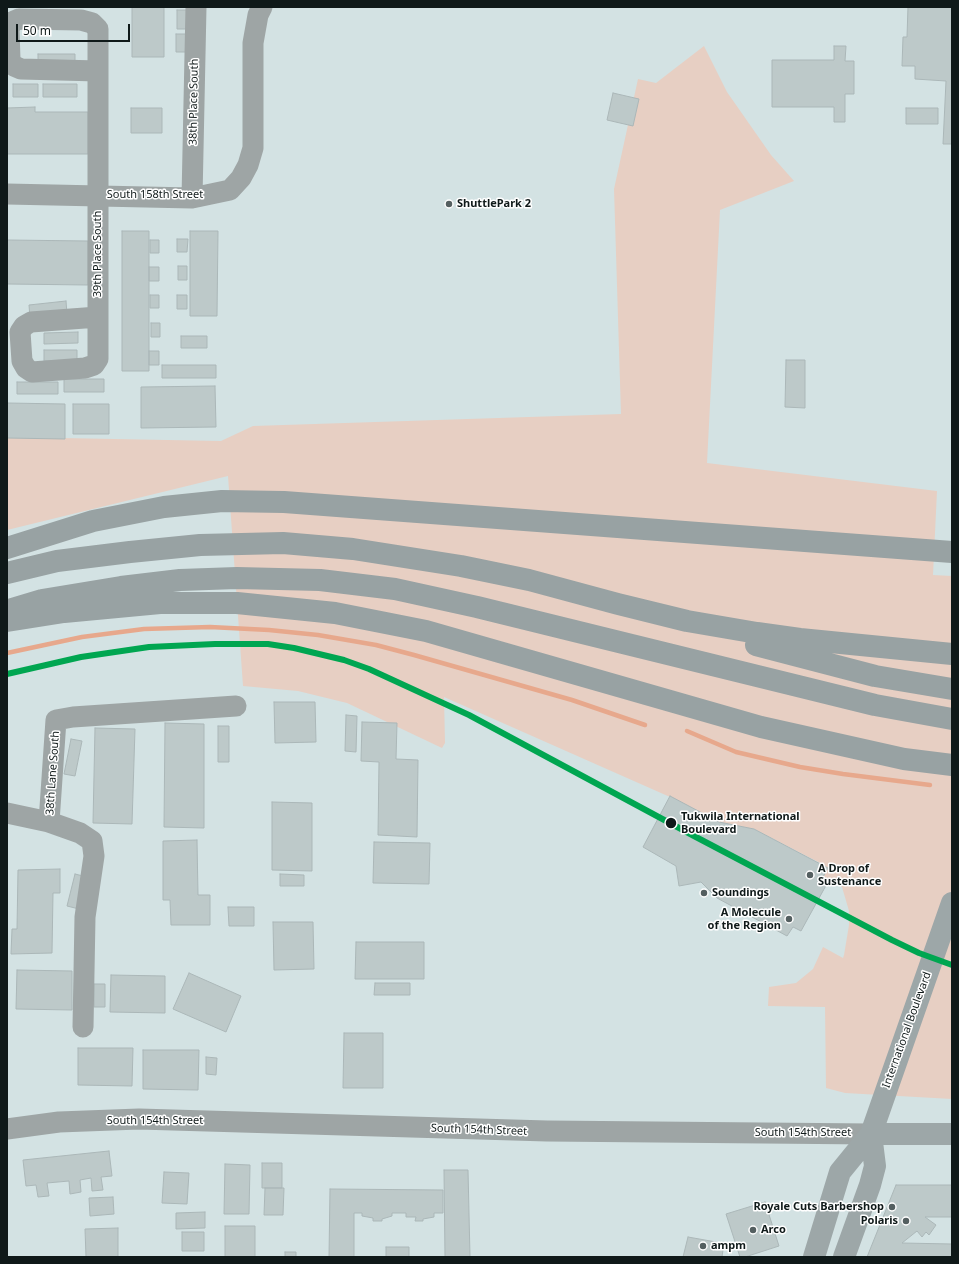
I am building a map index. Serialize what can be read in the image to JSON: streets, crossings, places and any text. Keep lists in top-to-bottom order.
{
  "streets": {
    "main road": ["International Boulevard", "South 154th Street"],
    "street": [
      "38th Place South",
      "South 158th Street",
      "39th Place South",
      "38th Lane South"
    ]
  },
  "crossings": [
    ["38th Place South", "South 158th Street"],
    ["South 158th Street", "39th Place South"],
    ["International Boulevard", "South 154th Street"]
  ],
  "places": [
    "ShuttlePark 2",
    "Tukwila International Boulevard",
    "A Drop of Sustenance",
    "Soundings",
    "A Molecule of the Region",
    "Royale Cuts Barbershop",
    "Polaris",
    "Arco",
    "ampm"
  ],
  "scale_bar": "50 m"
}
